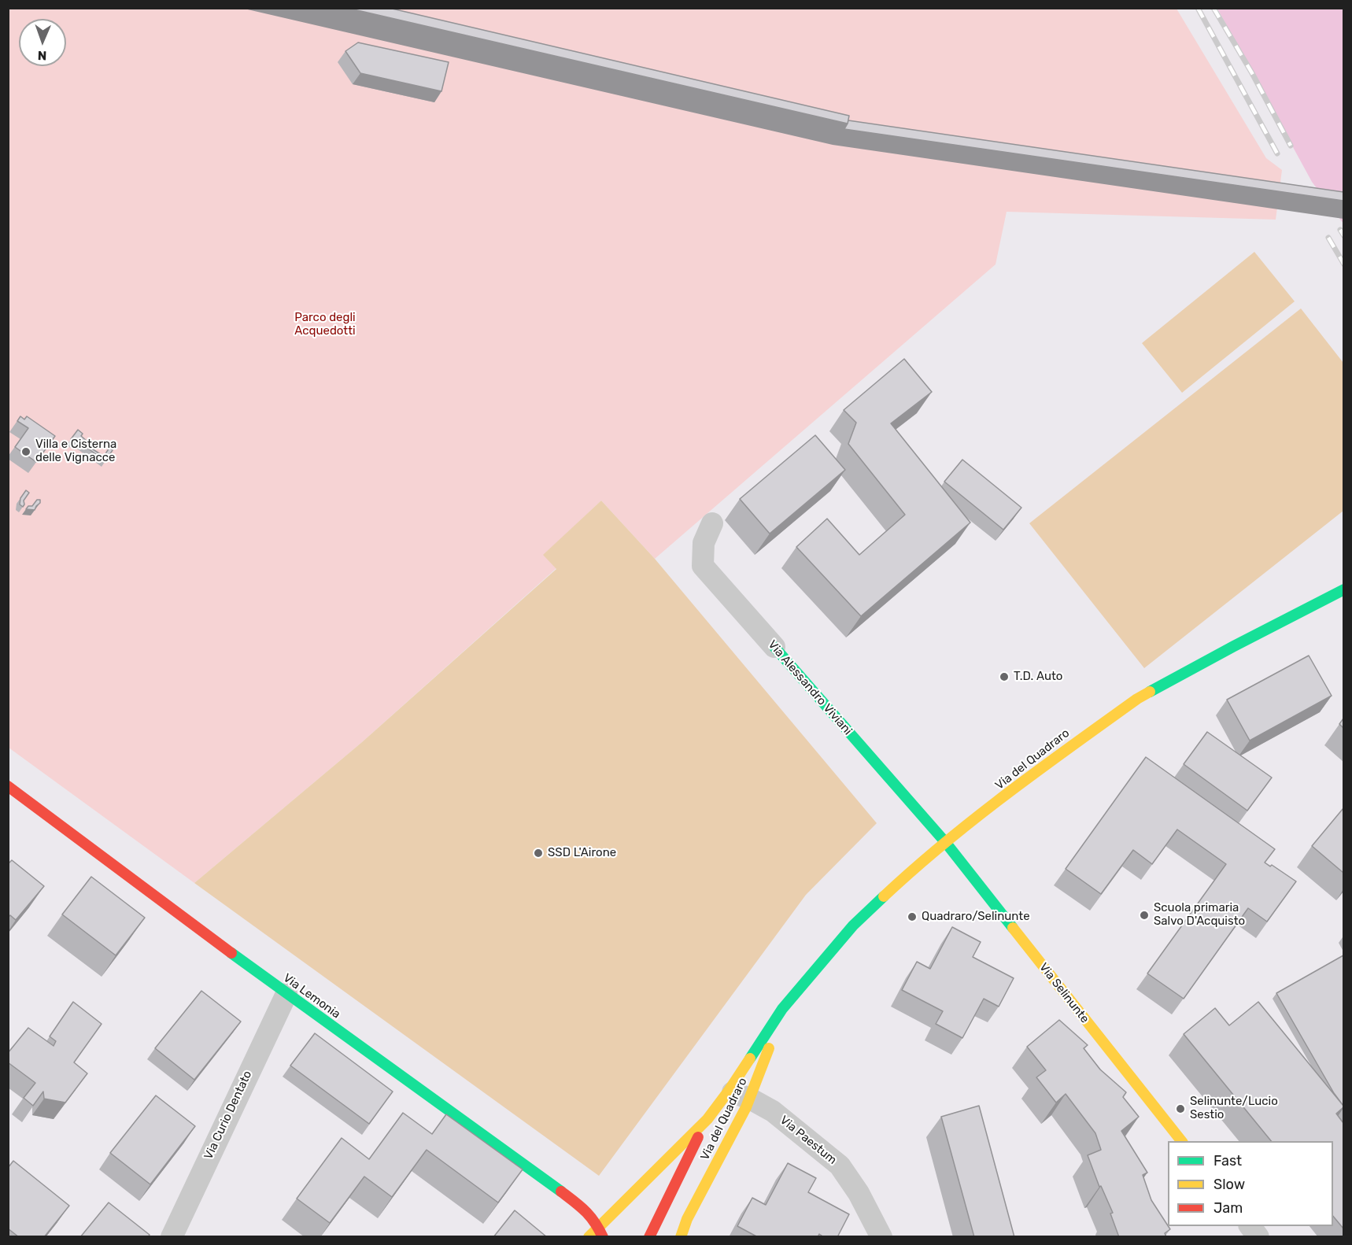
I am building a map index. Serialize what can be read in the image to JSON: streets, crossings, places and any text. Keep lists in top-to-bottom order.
{
  "streets": {
    "street": [
      "Via Alessandro Viviani",
      "Via del Quadraro",
      "Via Selinunte",
      "Via Lemonia",
      "Via Curio Dentato",
      "Via Paestum"
    ]
  },
  "crossings": [
    ["Via Alessandro Viviani", "Via del Quadraro"],
    ["Via Alessandro Viviani", "Via Selinunte"],
    ["Via del Quadraro", "Via Selinunte"],
    ["Via del Quadraro", "Via Lemonia"],
    ["Via del Quadraro", "Via Paestum"],
    ["Via Lemonia", "Via Curio Dentato"]
  ],
  "parks": ["Parco degli Acquedotti"],
  "places": [
    "Villa e Cisterna delle Vignacce",
    "T.D. Auto",
    "SSD L'Airone",
    "Scuola primaria Salvo D'Acquisto",
    "Quadraro/Selinunte",
    "Selinunte/Lucio Sestio"
  ],
  "legend": ["Fast", "Slow", "Jam"],
  "north": "bottom"
}
